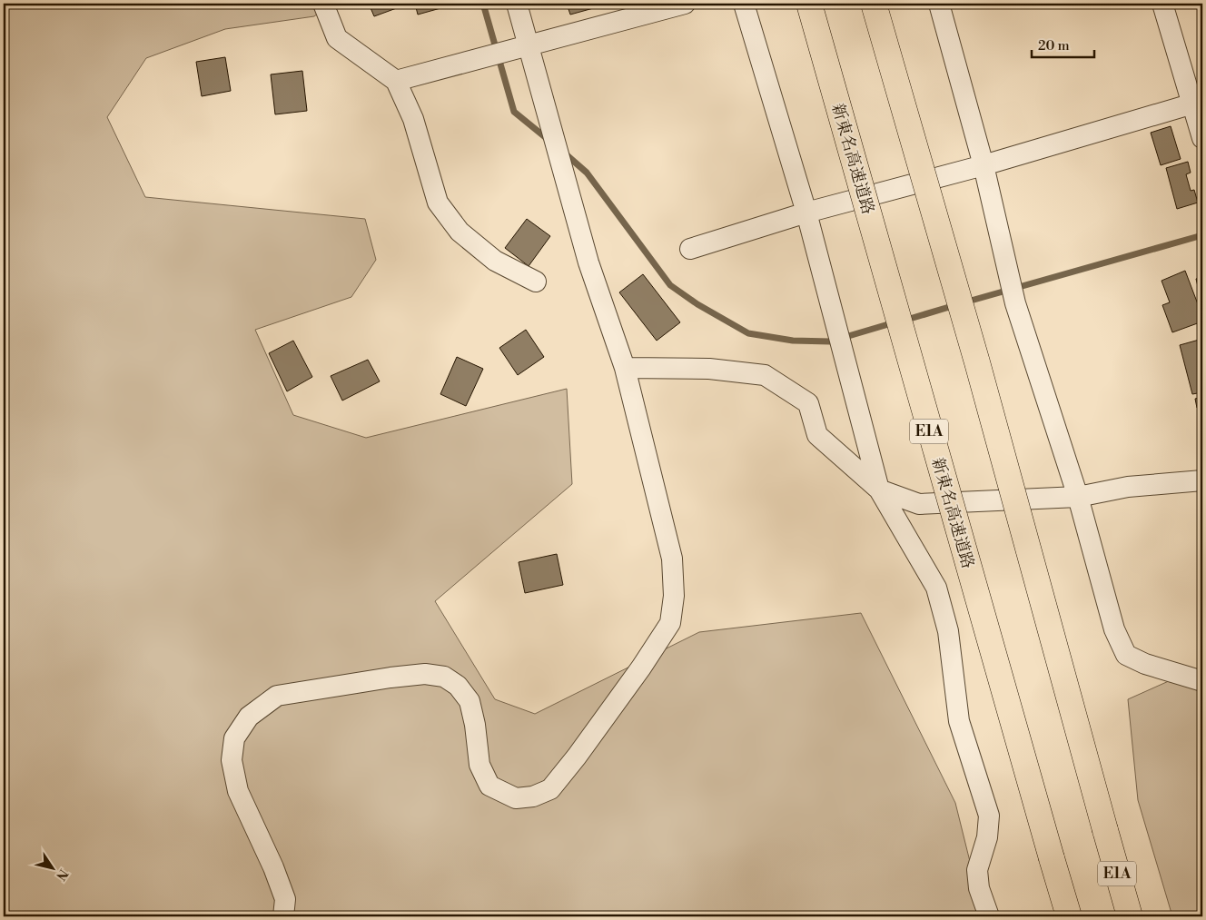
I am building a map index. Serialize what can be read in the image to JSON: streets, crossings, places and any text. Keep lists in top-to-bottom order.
{
  "streets": {
    "highway": ["新東名高速道路", "E1A"]
  },
  "scale_bar": "20 m",
  "north": "bottom right"
}
